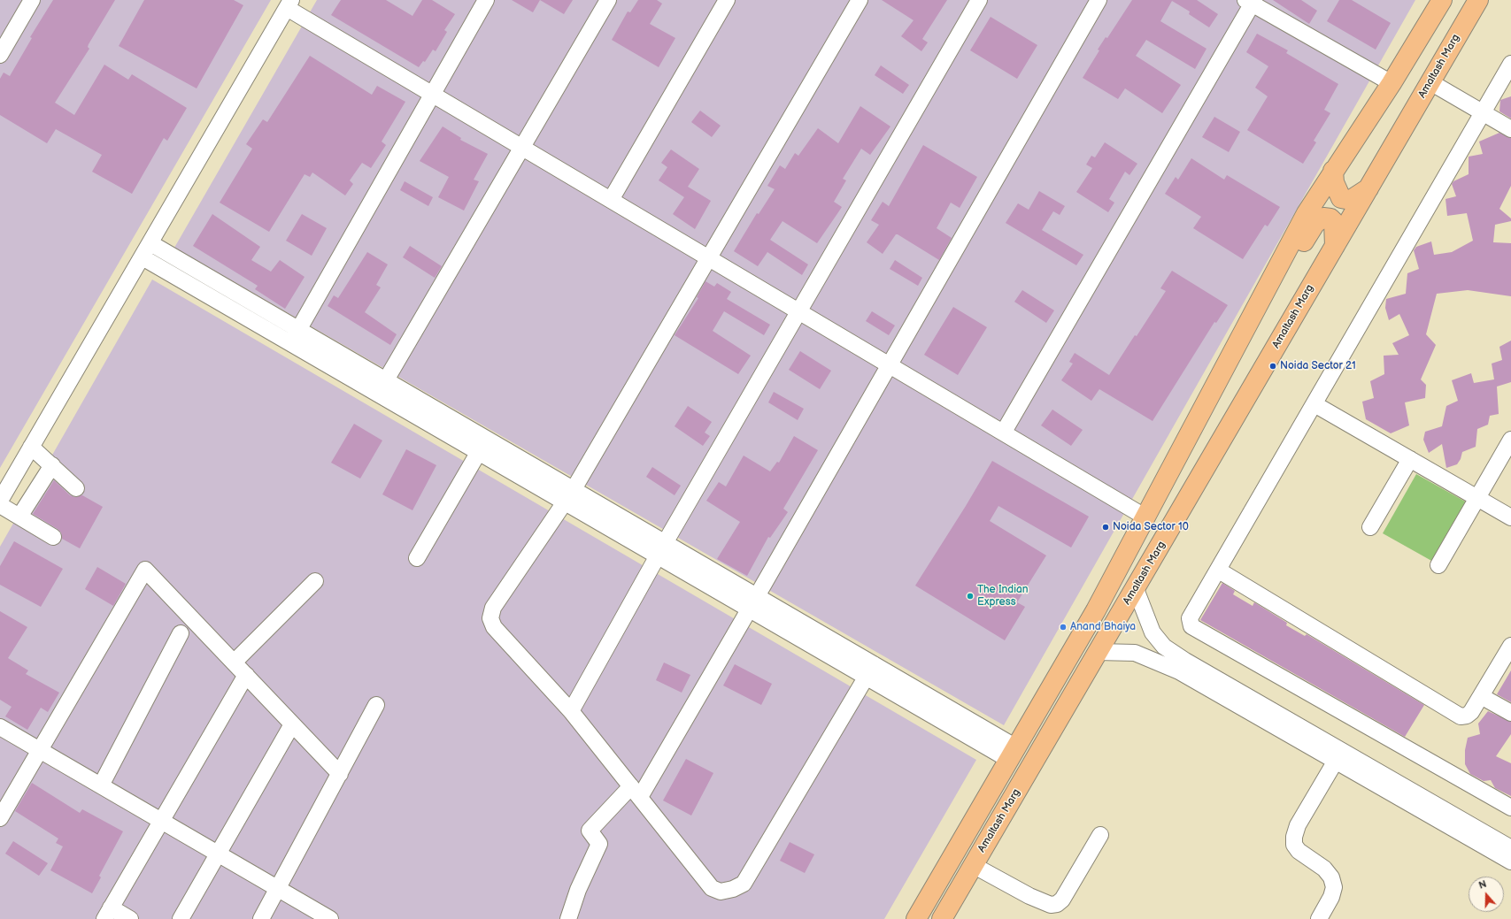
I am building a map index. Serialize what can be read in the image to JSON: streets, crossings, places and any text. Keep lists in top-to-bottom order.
{
  "streets": {
    "main road": ["Amaltash Marg"]
  },
  "places": [
    "Noida Sector 21",
    "Noida Sector 10",
    "The Indian Express",
    "Anand Bhaiya"
  ],
  "north": "top"
}
